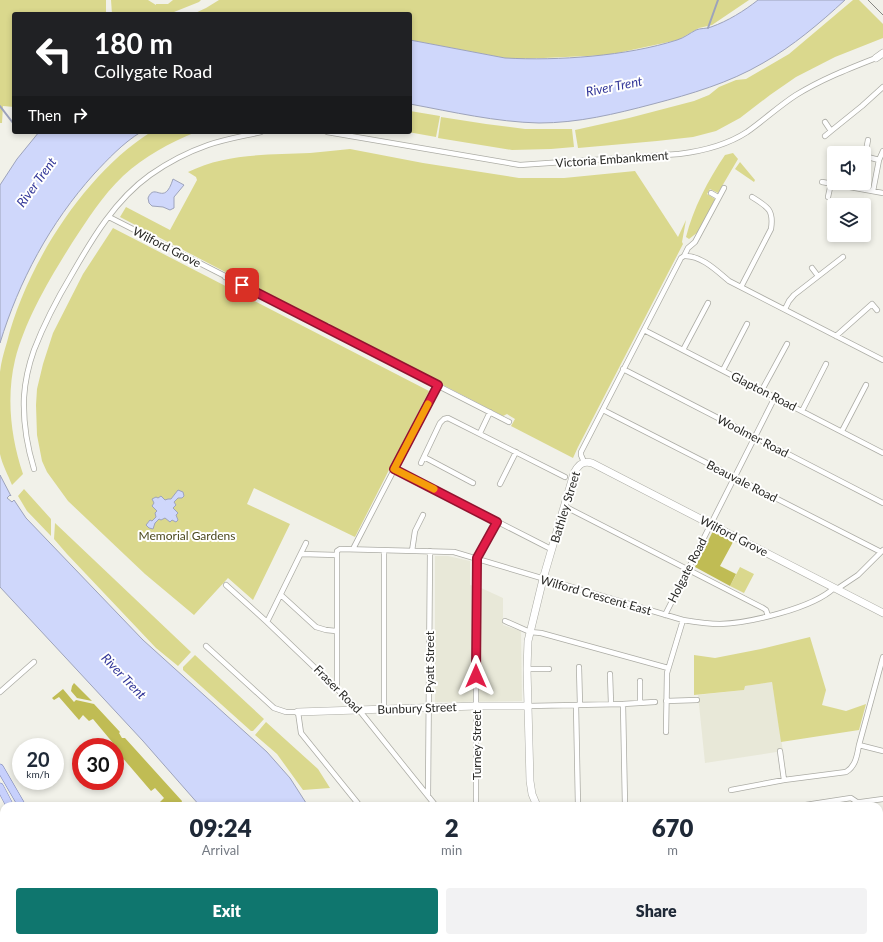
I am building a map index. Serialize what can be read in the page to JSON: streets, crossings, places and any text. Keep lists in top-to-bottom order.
{
  "streets": {
    "street": [
      "Victoria Embankment",
      "Wilford Grove",
      "Glapton Road",
      "Woolmer Road",
      "Beauvale Road",
      "Bathley Street",
      "Holgate Road",
      "Wilford Crescent East",
      "Pyatt Street",
      "Fraser Road",
      "Bunbury Street",
      "Turney Street"
    ]
  },
  "crossings": [
    ["Wilford Grove", "Bathley Street"],
    ["Wilford Grove", "Holgate Road"],
    ["Wilford Grove", "Wilford Crescent East"],
    ["Glapton Road", "Bathley Street"],
    ["Glapton Road", "Holgate Road"],
    ["Woolmer Road", "Bathley Street"],
    ["Woolmer Road", "Holgate Road"],
    ["Beauvale Road", "Bathley Street"],
    ["Beauvale Road", "Holgate Road"],
    ["Beauvale Road", "Wilford Crescent East"],
    ["Bathley Street", "Wilford Crescent East"],
    ["Bathley Street", "Bunbury Street"],
    ["Holgate Road", "Wilford Crescent East"],
    ["Wilford Crescent East", "Pyatt Street"],
    ["Wilford Crescent East", "Turney Street"],
    ["Pyatt Street", "Fraser Road"],
    ["Pyatt Street", "Bunbury Street"],
    ["Fraser Road", "Bunbury Street"],
    ["Bunbury Street", "Turney Street"]
  ],
  "water": ["River Trent"],
  "parks": ["Memorial Gardens"],
  "page": {
    "turn": ["180 m", "Collygate Road"],
    "then": "Then",
    "speed": "20 km/h",
    "limit": "30",
    "eta": [
      "09:24",
      "Arrival",
      "2",
      "min",
      "670",
      "m"
    ],
    "buttons": ["Exit", "Share"]
  }
}
